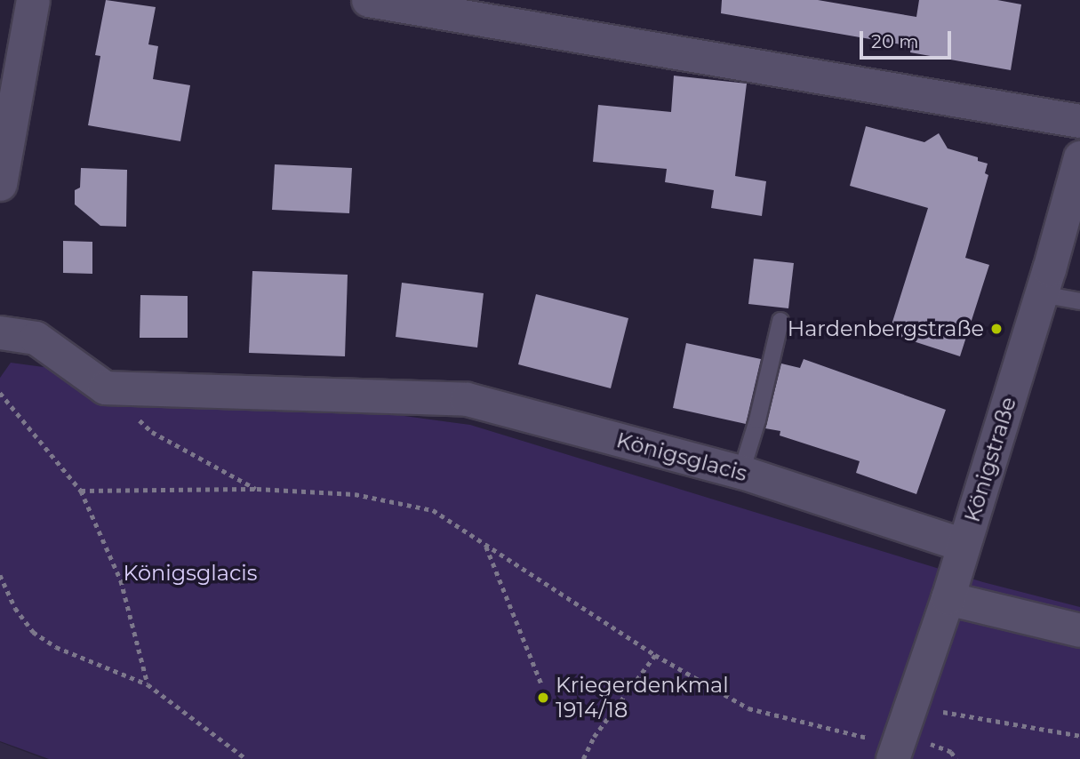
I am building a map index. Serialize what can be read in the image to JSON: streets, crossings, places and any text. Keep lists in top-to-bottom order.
{
  "streets": {
    "street": ["Königsglacis", "Königstraße"]
  },
  "crossings": [
    ["Königsglacis", "Königstraße"]
  ],
  "parks": ["Königsglacis"],
  "places": ["Hardenbergstraße", "Kriegerdenkmal 1914/18"],
  "scale_bar": "20 m"
}
